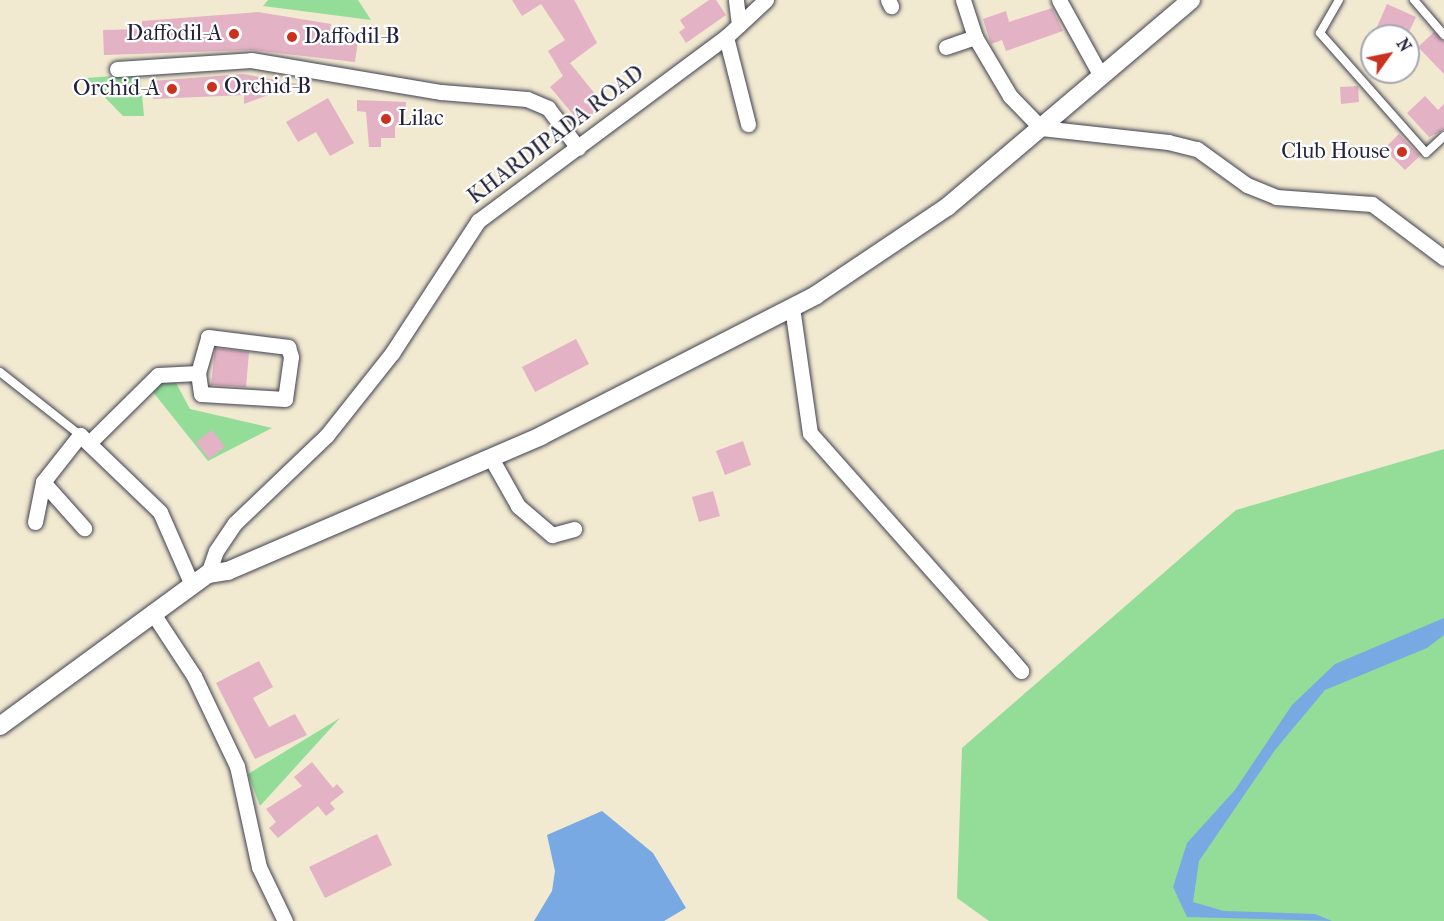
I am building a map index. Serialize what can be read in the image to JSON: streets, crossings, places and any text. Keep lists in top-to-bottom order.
{
  "streets": {
    "street": ["KHARDIPADA ROAD"]
  },
  "places": [
    "Daffodil-A",
    "Daffodil-B",
    "Orchid-B",
    "Orchid-A",
    "Lilac",
    "Club House"
  ],
  "north": "top right"
}
